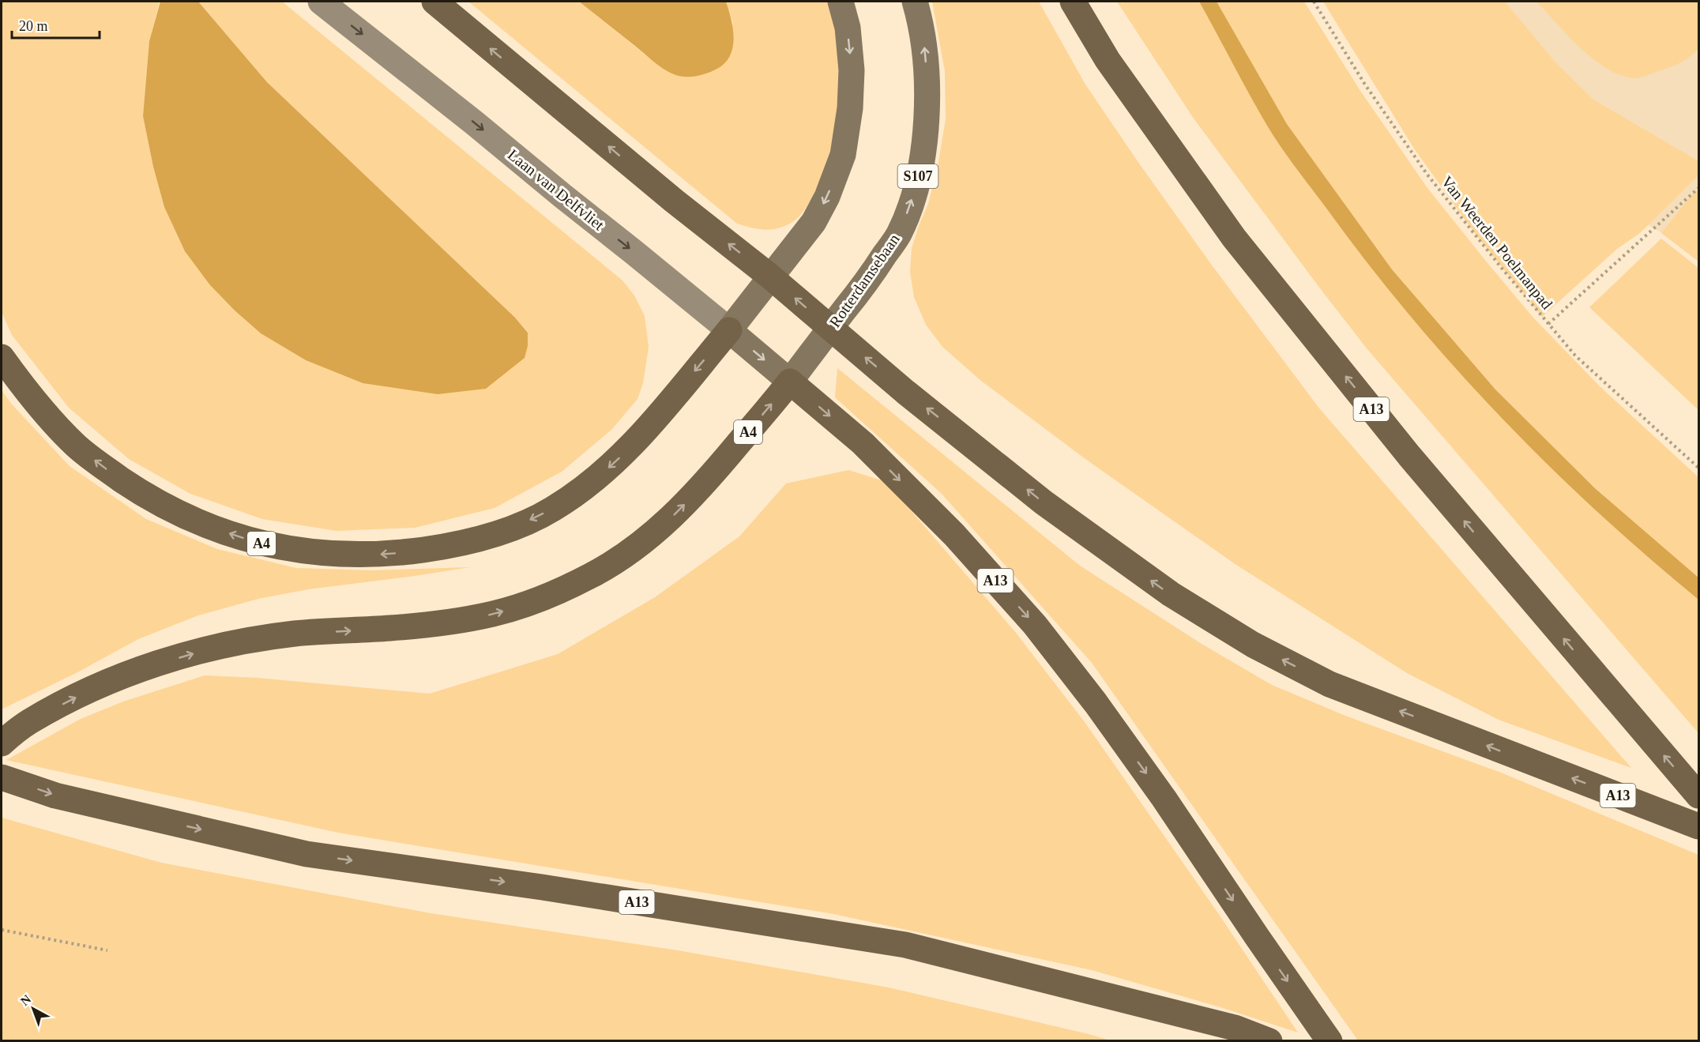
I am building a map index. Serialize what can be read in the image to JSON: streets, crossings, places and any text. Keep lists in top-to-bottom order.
{
  "streets": {
    "highway": ["A13", "A4"],
    "main road": ["S107", "Laan van Delfvliet", "Rotterdamsebaan"],
    "path": ["Van Weerden Poelmanpad"]
  },
  "crossings": [
    ["Laan van Delfvliet", "Rotterdamsebaan"],
    ["Laan van Delfvliet", "A13"],
    ["Laan van Delfvliet", "A4"],
    ["Rotterdamsebaan", "A13"],
    ["Rotterdamsebaan", "A4"],
    ["A13", "A4"]
  ],
  "one_way": ["Laan van Delfvliet"],
  "scale_bar": "20 m",
  "north": "top left"
}
